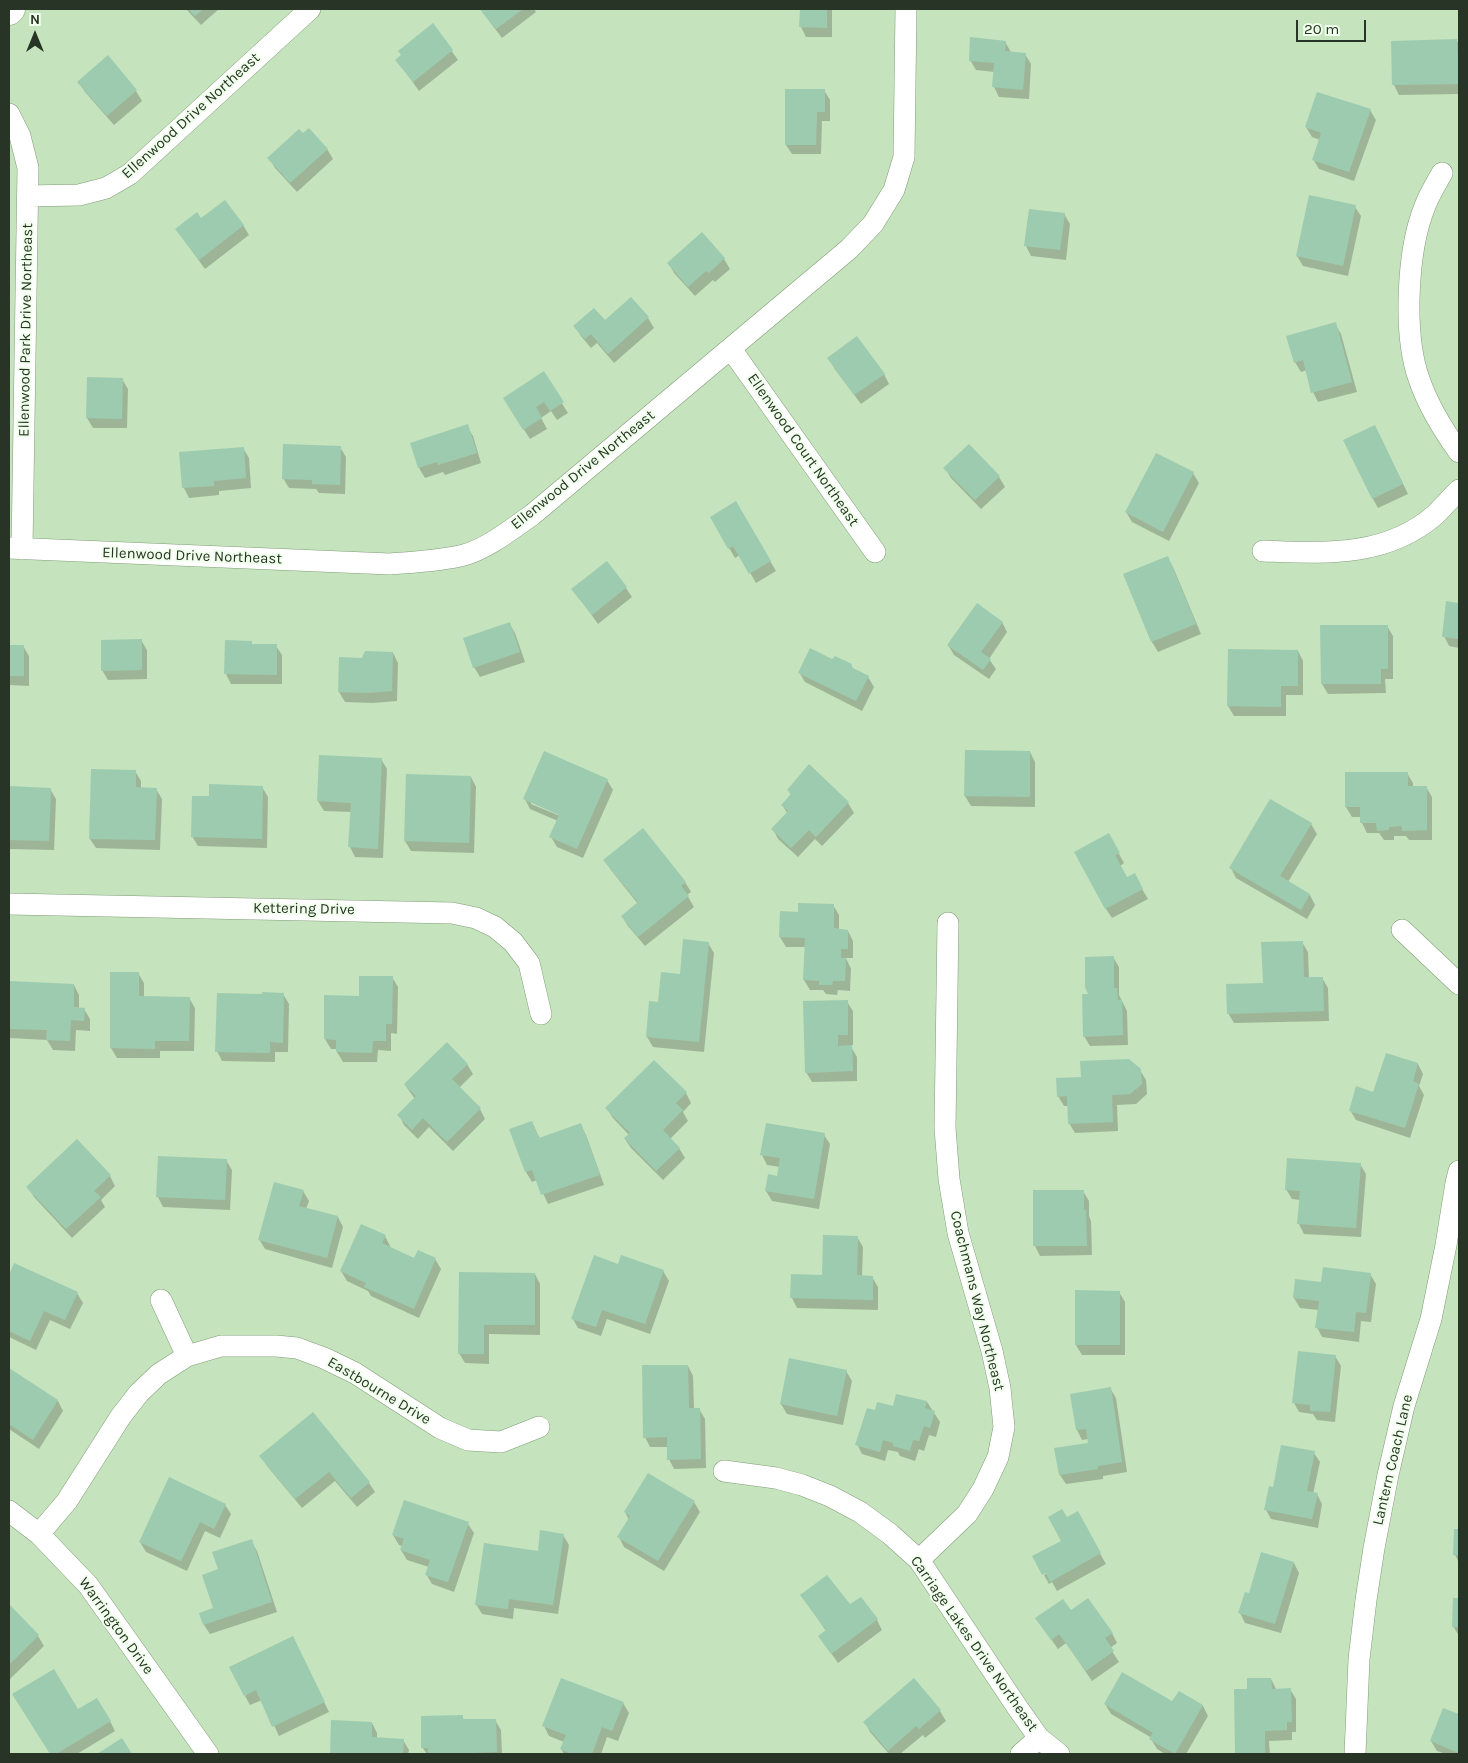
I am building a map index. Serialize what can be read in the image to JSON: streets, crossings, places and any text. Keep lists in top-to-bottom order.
{
  "streets": {
    "street": [
      "Ellenwood Drive Northeast",
      "Ellenwood Park Drive Northeast",
      "Ellenwood Court Northeast",
      "Kettering Drive",
      "Coachmans Way Northeast",
      "Eastbourne Drive",
      "Lantern Coach Lane",
      "Warrington Drive",
      "Carriage Lakes Drive Northeast"
    ]
  },
  "crossings": [
    ["Ellenwood Drive Northeast", "Ellenwood Park Drive Northeast"],
    ["Ellenwood Drive Northeast", "Ellenwood Court Northeast"],
    ["Coachmans Way Northeast", "Carriage Lakes Drive Northeast"],
    ["Eastbourne Drive", "Warrington Drive"]
  ],
  "scale_bar": "20 m",
  "north": "top"
}
